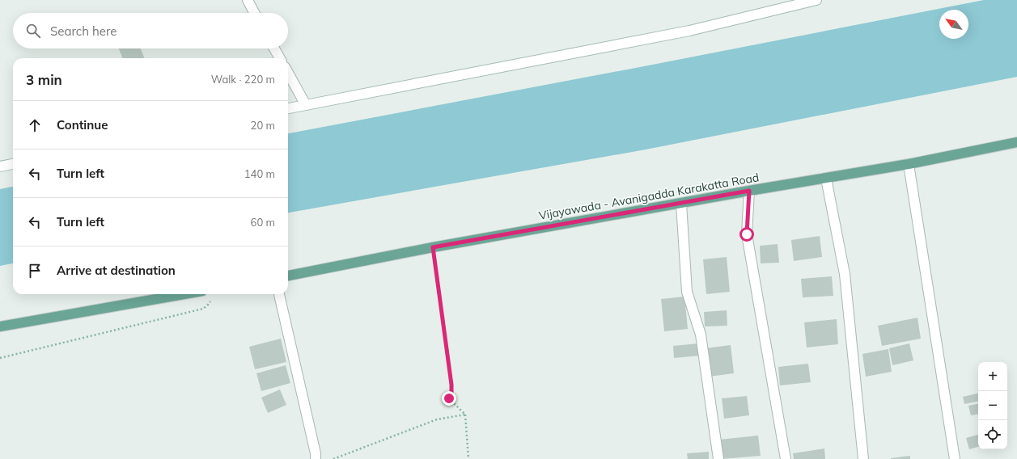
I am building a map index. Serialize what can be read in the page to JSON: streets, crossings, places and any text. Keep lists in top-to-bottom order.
{
  "streets": {
    "main road": ["Vijayawada - Avanigadda Karakatta Road"]
  },
  "north": "top left",
  "page": {
    "search": "Search here",
    "heading": ["3 min", "Walk · 220 m"],
    "list": [
      ["Continue", "20 m"],
      ["Turn left", "140 m"],
      ["Turn left", "60 m"],
      "Arrive at destination"
    ],
    "map_buttons": ["+", "−"]
  }
}
